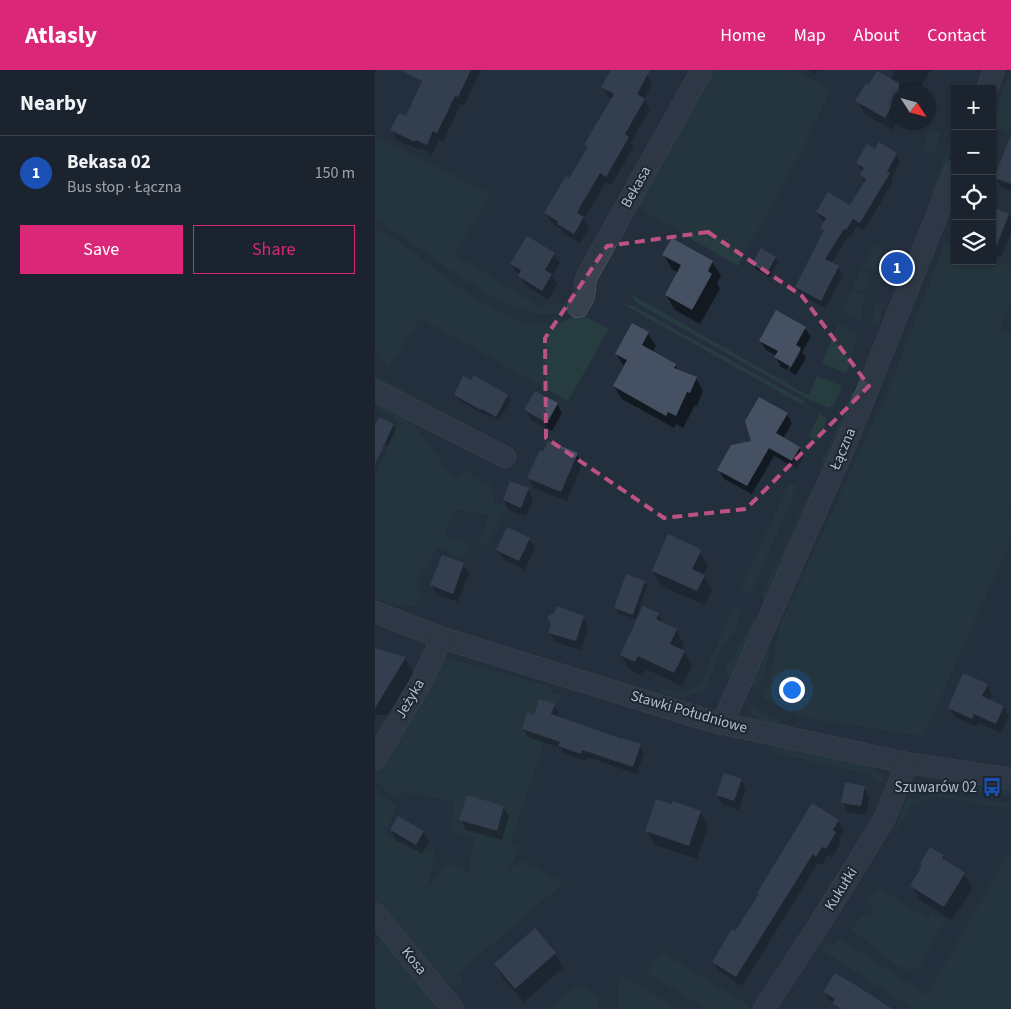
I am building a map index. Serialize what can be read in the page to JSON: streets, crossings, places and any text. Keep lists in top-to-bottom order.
{
  "streets": {
    "street": [
      "Bekasa",
      "Łączna",
      "Jeżyka",
      "Stawki Południowe",
      "Kukułki",
      "Kosa"
    ]
  },
  "crossings": [
    ["Łączna", "Stawki Południowe"],
    ["Jeżyka", "Stawki Południowe"],
    ["Stawki Południowe", "Kukułki"]
  ],
  "places": {
    "bus stop": ["Szuwarów 02"]
  },
  "north": "bottom right",
  "page": {
    "header": "Atlasly",
    "nav": [
      "Home",
      "Map",
      "About",
      "Contact"
    ],
    "heading": "Nearby",
    "map_buttons": ["+", "−"],
    "list": [
      {
        "mark": "1",
        "name": "Bekasa 02",
        "note": "Bus stop · Łączna",
        "value": "150 m"
      }
    ],
    "buttons": ["Save", "Share"],
    "pins": "1"
  }
}
